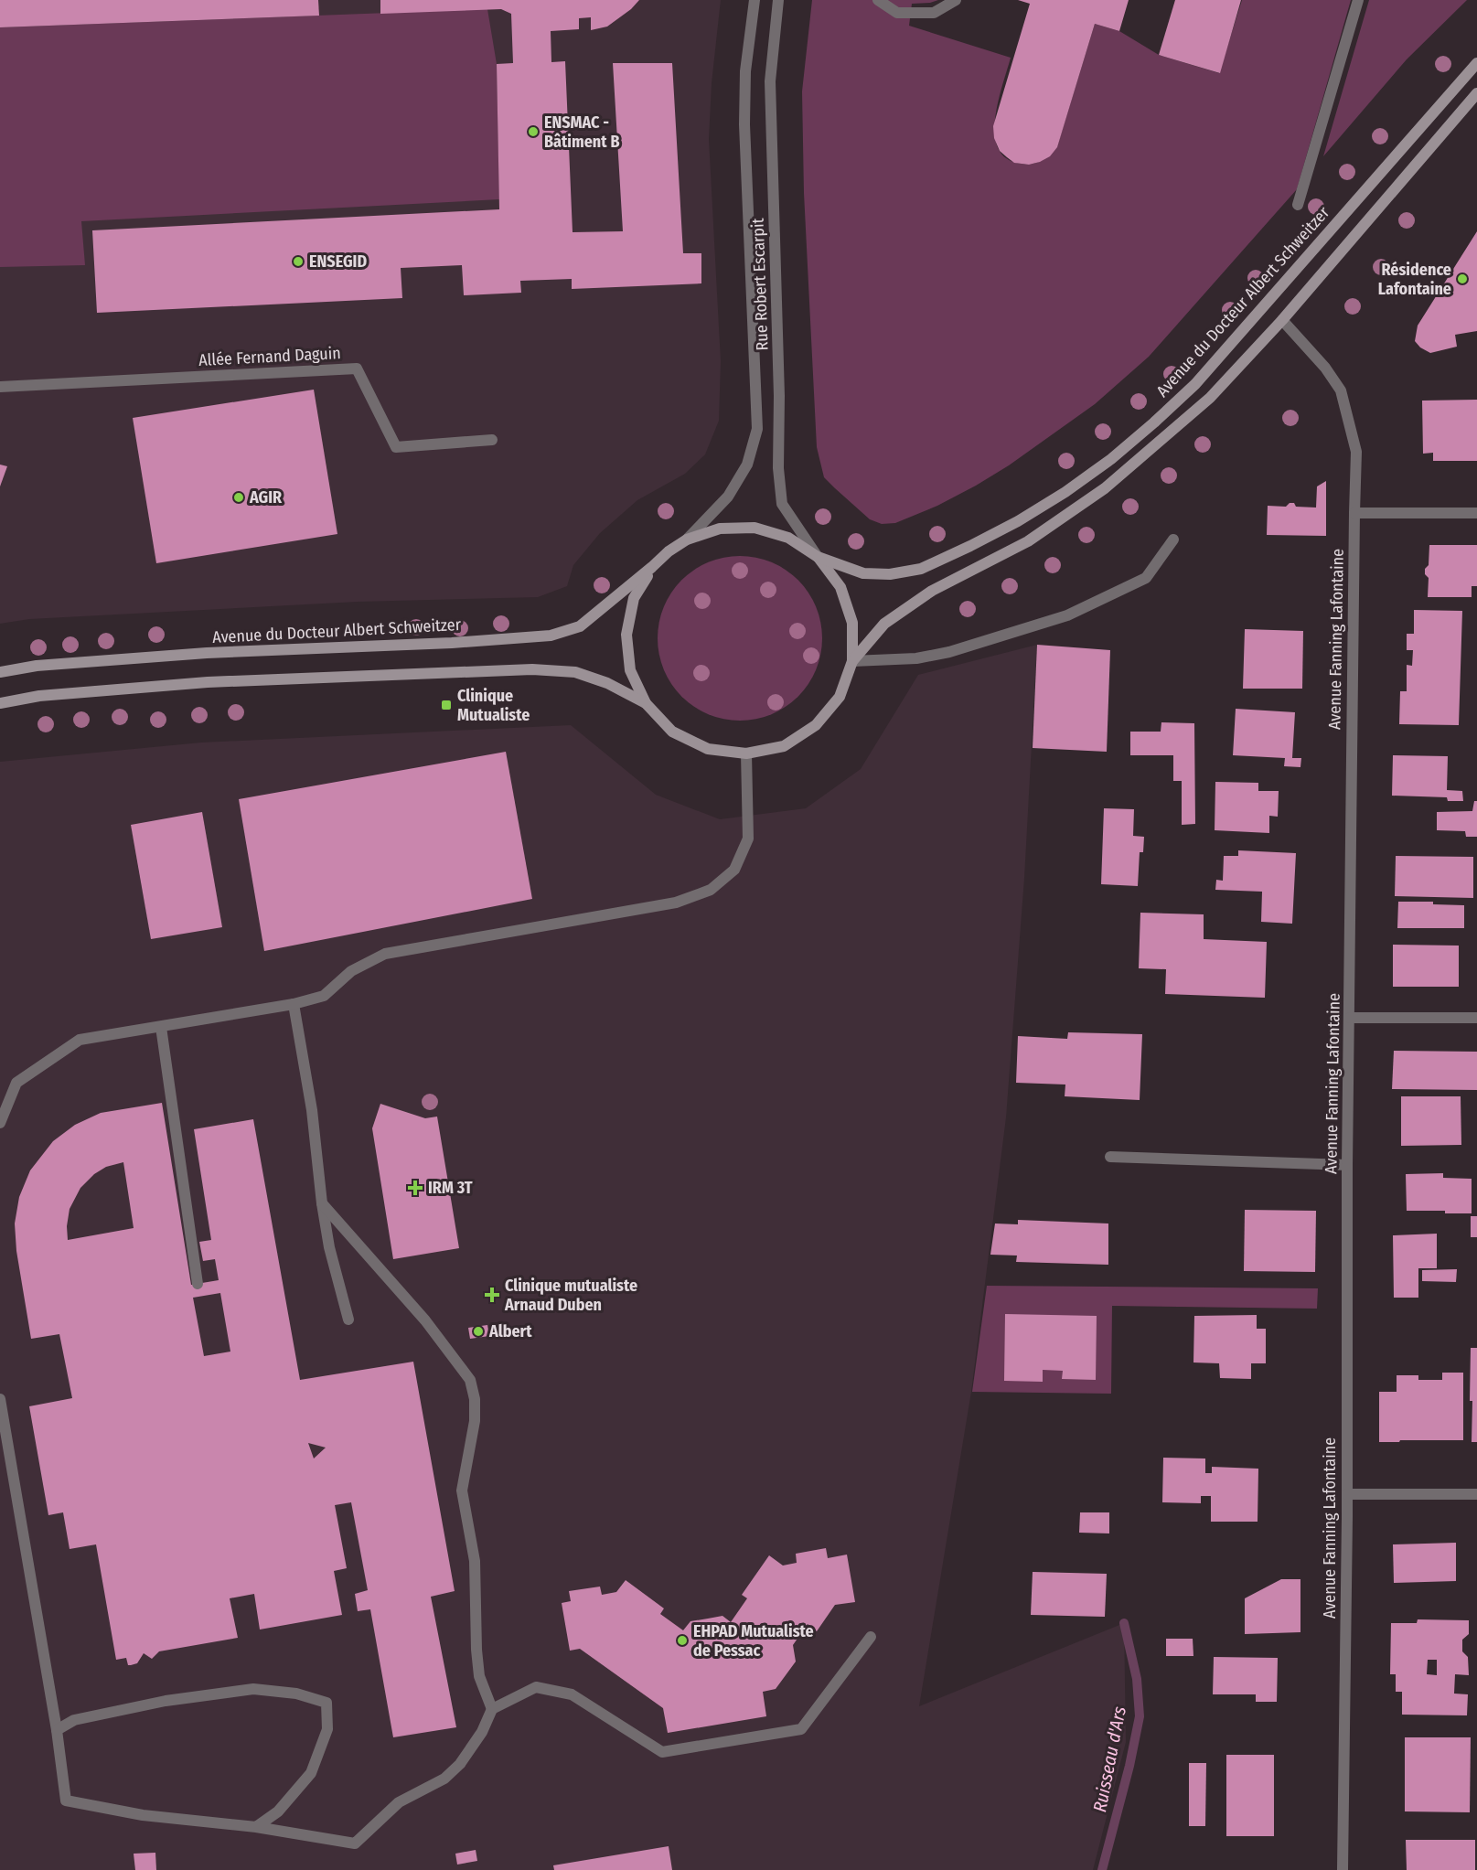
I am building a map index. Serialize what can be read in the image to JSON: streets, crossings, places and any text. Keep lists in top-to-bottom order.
{
  "streets": {
    "main road": ["Avenue du Docteur Albert Schweitzer"],
    "street": ["Rue Robert Escarpit", "Allée Fernand Daguin", "Avenue Fanning Lafontaine"]
  },
  "crossings": [
    ["Rue Robert Escarpit", "Avenue du Docteur Albert Schweitzer"],
    ["Avenue du Docteur Albert Schweitzer", "Avenue Fanning Lafontaine"]
  ],
  "water": ["Ruisseau d'Ars"],
  "places": {
    "other": [
      "ENSMAC - Bâtiment B",
      "ENSEGID",
      "Résidence Lafontaine",
      "AGIR",
      "Albert",
      "EHPAD Mutualiste de Pessac"
    ],
    "transit": ["Clinique Mutualiste"],
    "health": ["IRM 3T", "Clinique mutualiste Arnaud Duben"]
  }
}
